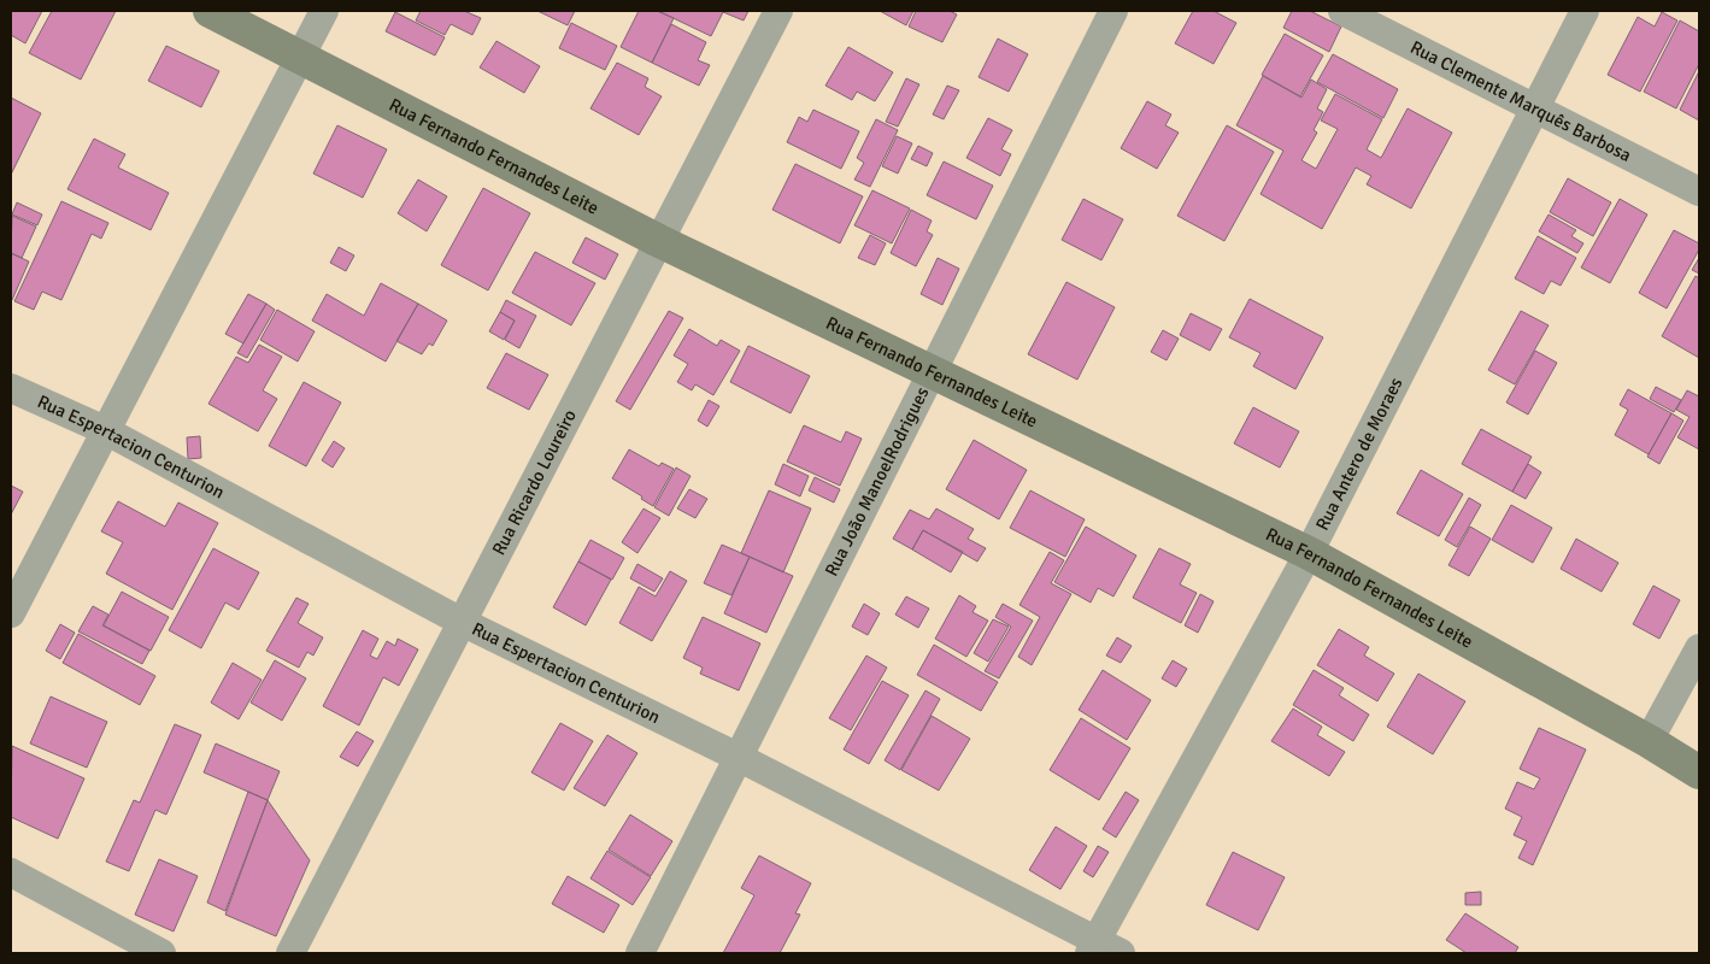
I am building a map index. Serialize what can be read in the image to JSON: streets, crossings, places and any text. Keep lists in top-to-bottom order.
{
  "streets": {
    "street": [
      "Rua Clemente Marquês Barbosa",
      "Rua Fernando Fernandes Leite",
      "Rua Espertacion Centurion",
      "Rua Antero de Moraes",
      "Rua Ricardo Loureiro",
      "Rua João ManoelRodrigues"
    ]
  },
  "crossings": [
    ["Rua Clemente Marquês Barbosa", "Rua Antero de Moraes"],
    ["Rua Fernando Fernandes Leite", "Rua Antero de Moraes"],
    ["Rua Fernando Fernandes Leite", "Rua Ricardo Loureiro"],
    ["Rua Fernando Fernandes Leite", "Rua João ManoelRodrigues"],
    ["Rua Espertacion Centurion", "Rua Antero de Moraes"],
    ["Rua Espertacion Centurion", "Rua Ricardo Loureiro"],
    ["Rua Espertacion Centurion", "Rua João ManoelRodrigues"]
  ]
}
